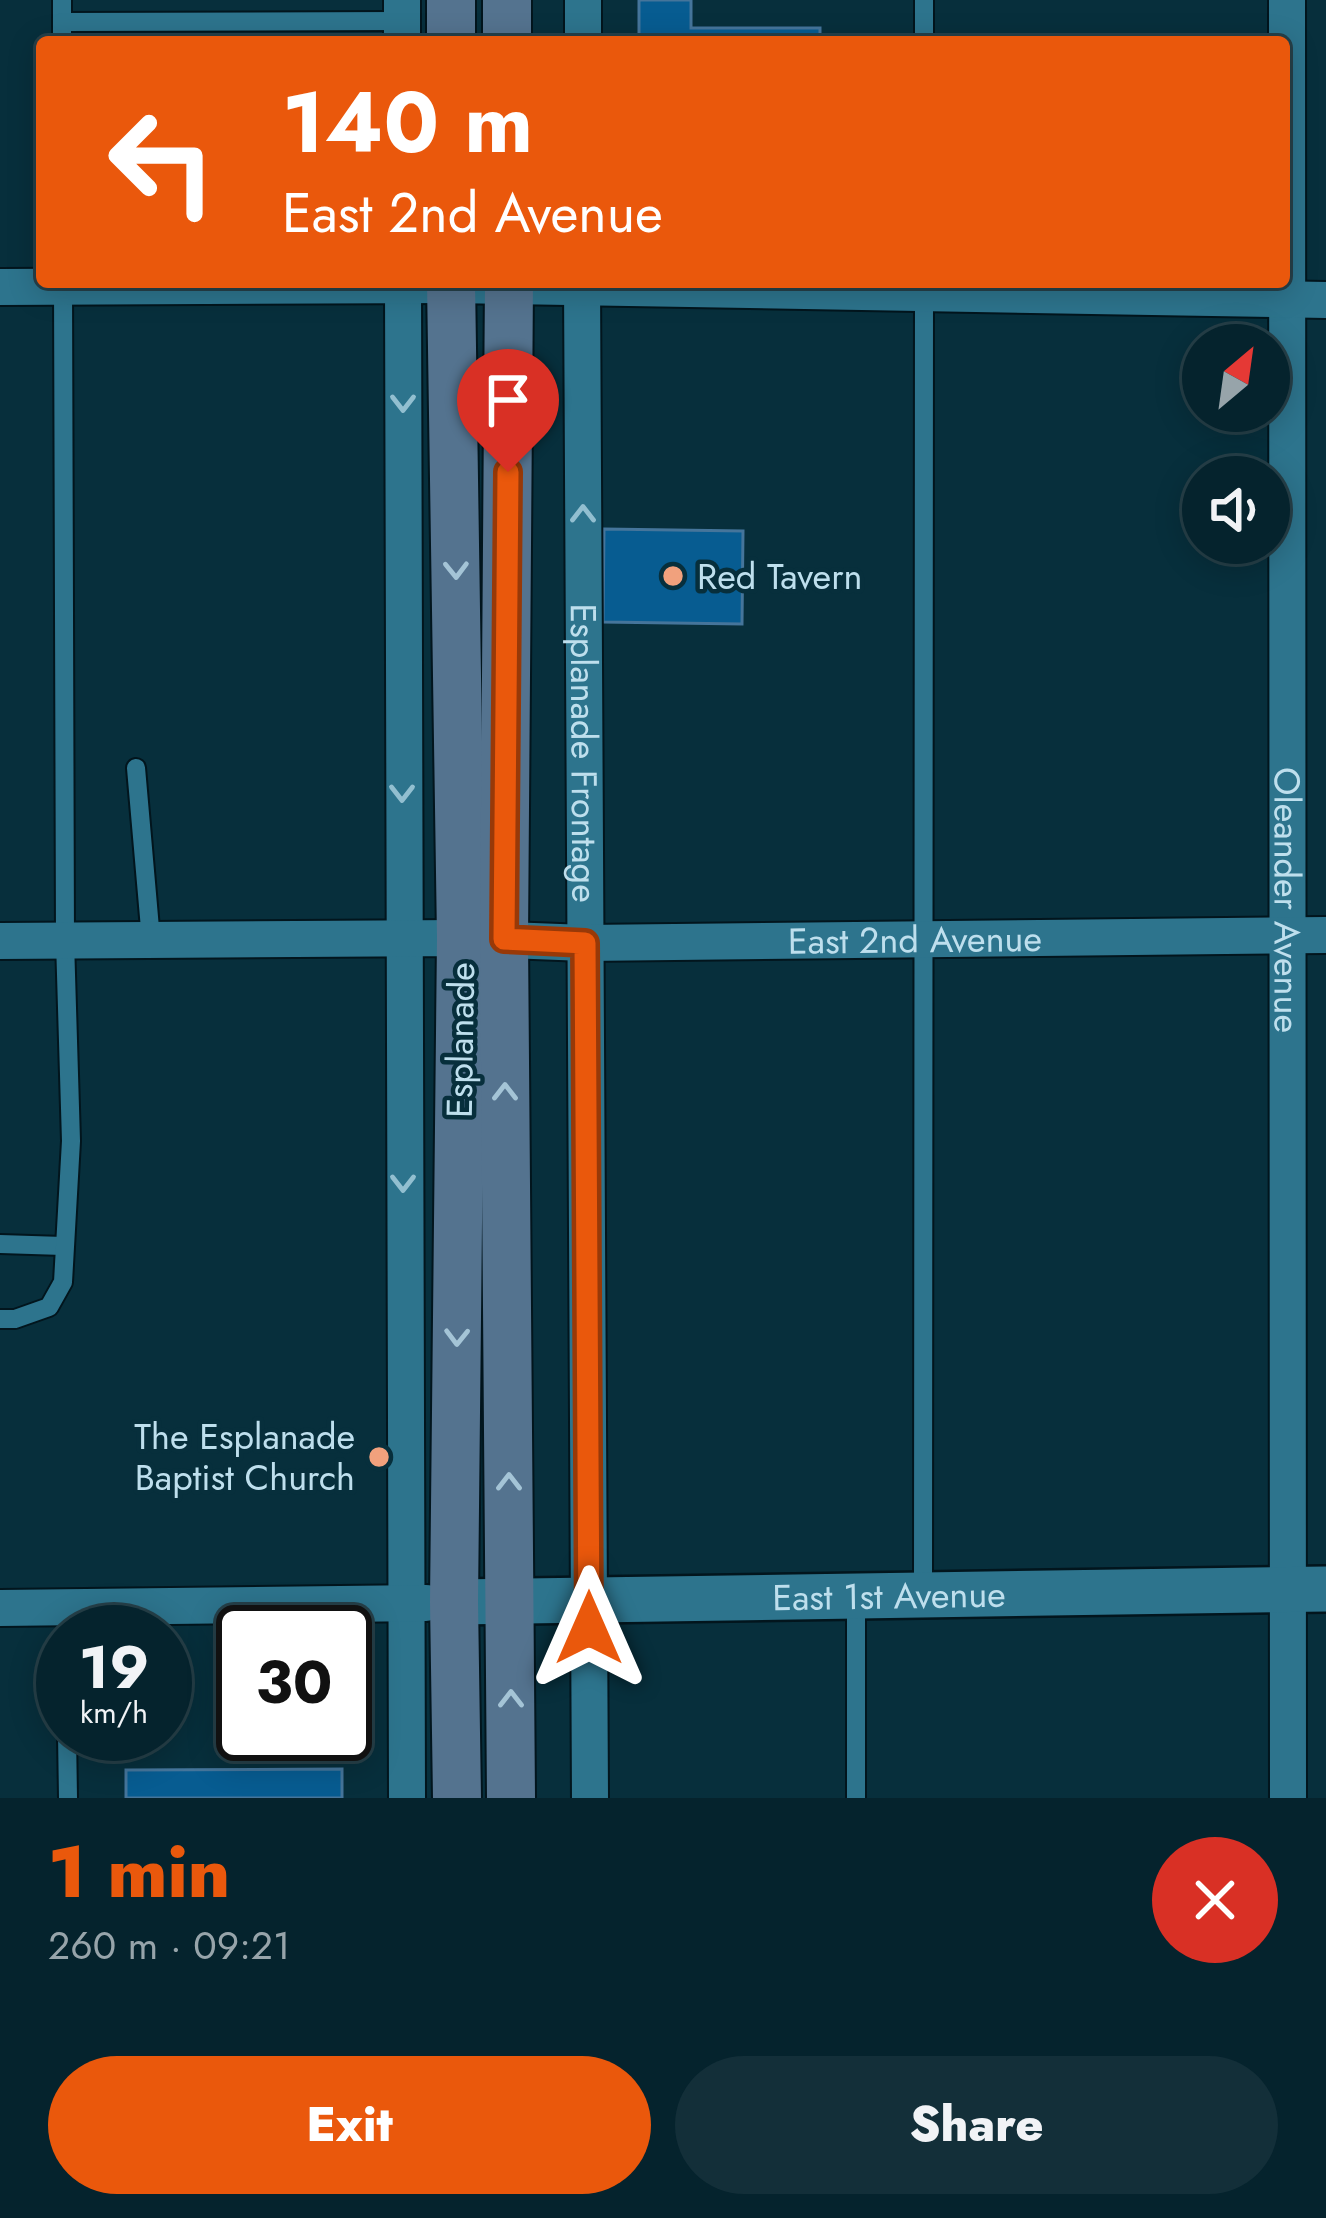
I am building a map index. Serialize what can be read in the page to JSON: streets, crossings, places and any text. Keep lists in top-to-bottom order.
{
  "streets": {
    "main road": ["Esplanade"],
    "street": [
      "Esplanade Frontage",
      "Oleander Avenue",
      "East 2nd Avenue",
      "East 1st Avenue"
    ]
  },
  "crossings": [
    ["Esplanade Frontage", "East 2nd Avenue"],
    ["Esplanade Frontage", "East 1st Avenue"],
    ["Oleander Avenue", "East 2nd Avenue"],
    ["Oleander Avenue", "East 1st Avenue"],
    ["East 2nd Avenue", "Esplanade"],
    ["Esplanade", "East 1st Avenue"]
  ],
  "places": ["Red Tavern", "The Esplanade Baptist Church"],
  "north": "top right",
  "page": {
    "turn": ["140 m", "East 2nd Avenue"],
    "speed": "19 km/h",
    "limit": "30",
    "heading": ["1 min", "260 m · 09:21"],
    "buttons": ["Exit", "Share"]
  }
}
